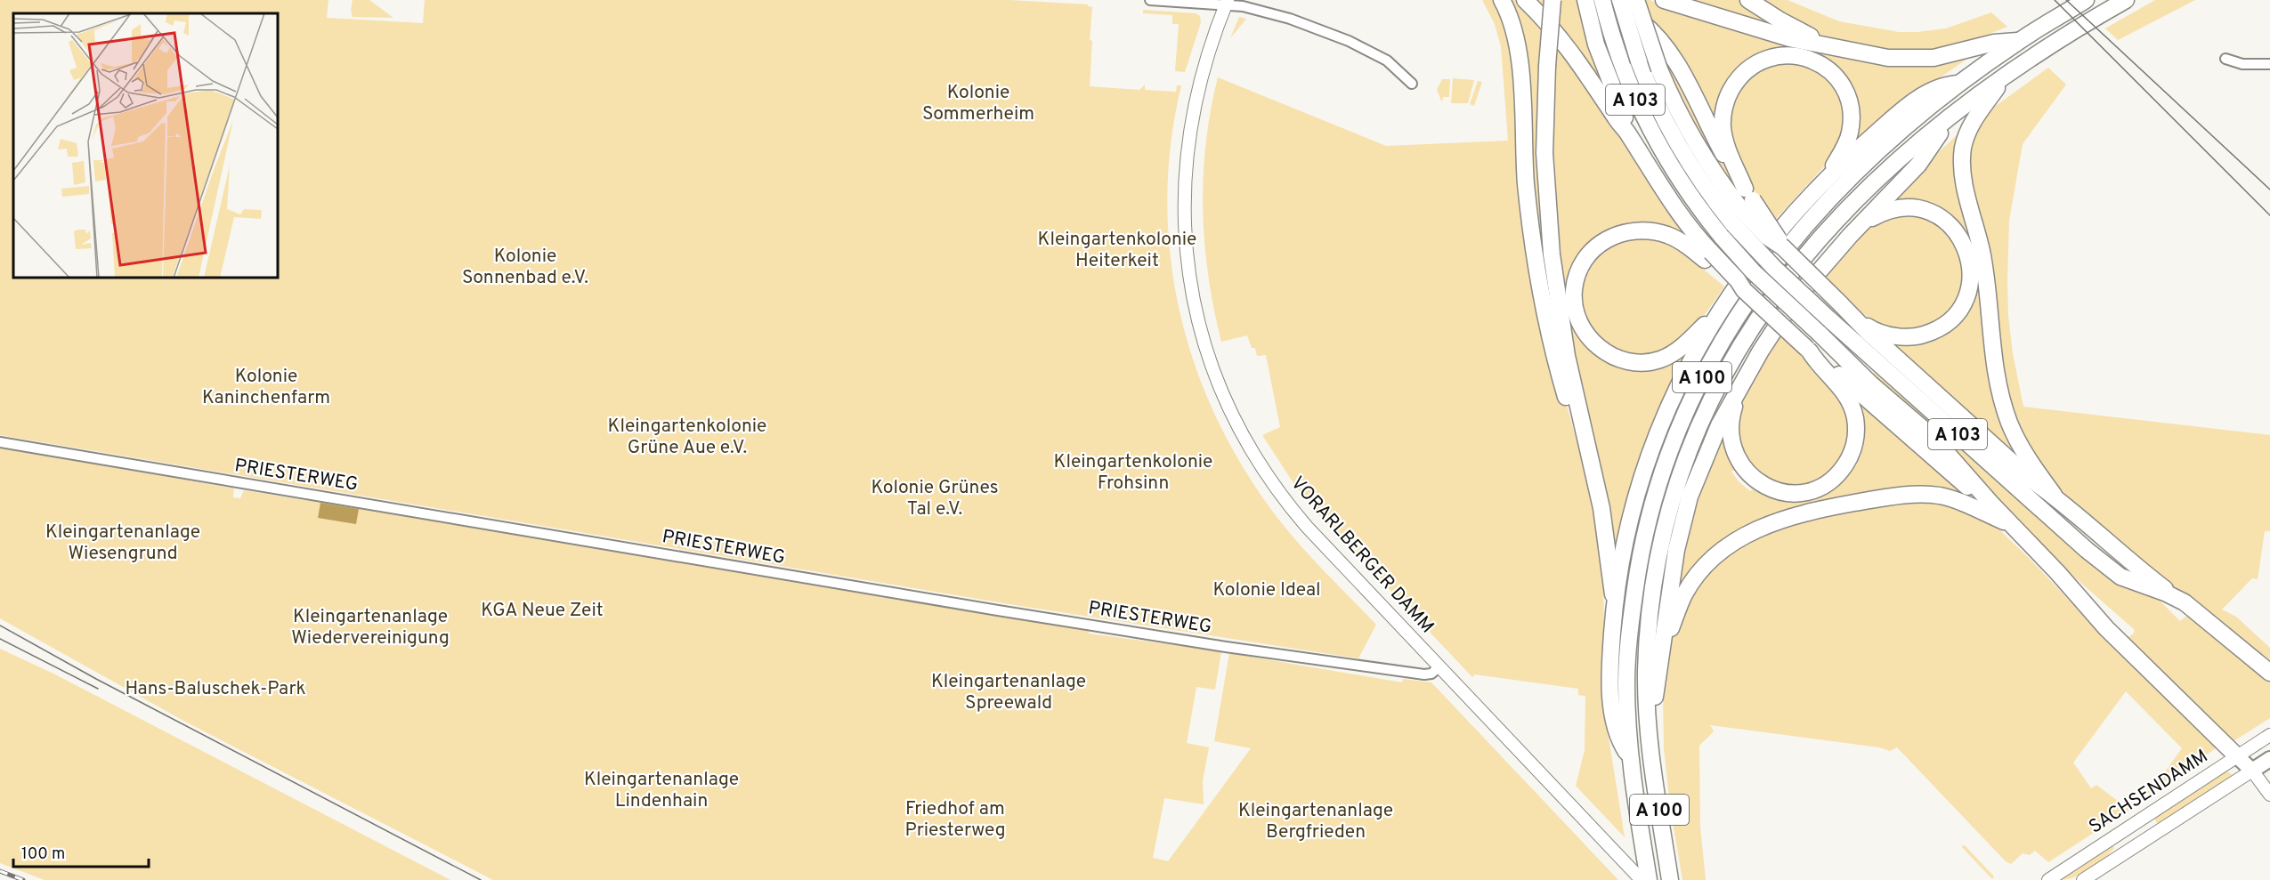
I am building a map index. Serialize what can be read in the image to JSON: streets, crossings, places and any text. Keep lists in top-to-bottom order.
{
  "streets": {
    "highway": ["A 103", "A 100"],
    "street": ["PRIESTERWEG", "VORARLBERGER DAMM", "SACHSENDAMM"]
  },
  "crossings": [
    ["A 103", "SACHSENDAMM"],
    ["PRIESTERWEG", "VORARLBERGER DAMM"]
  ],
  "parks": [
    "Kolonie Sommerheim",
    "Kleingartenkolonie Heiterkeit",
    "Kolonie Sonnenbad e.V.",
    "Kolonie Kaninchenfarm",
    "Kleingartenkolonie Grüne Aue e.V.",
    "Kleingartenkolonie Frohsinn",
    "Kolonie Grünes Tal e.V.",
    "Kleingartenanlage Wiesengrund",
    "Kolonie Ideal",
    "KGA Neue Zeit",
    "Kleingartenanlage Wiedervereinigung",
    "Kleingartenanlage Spreewald",
    "Hans-Baluschek-Park",
    "Kleingartenanlage Lindenhain",
    "Friedhof am Priesterweg",
    "Kleingartenanlage Bergfrieden"
  ],
  "scale_bar": "100 m"
}
